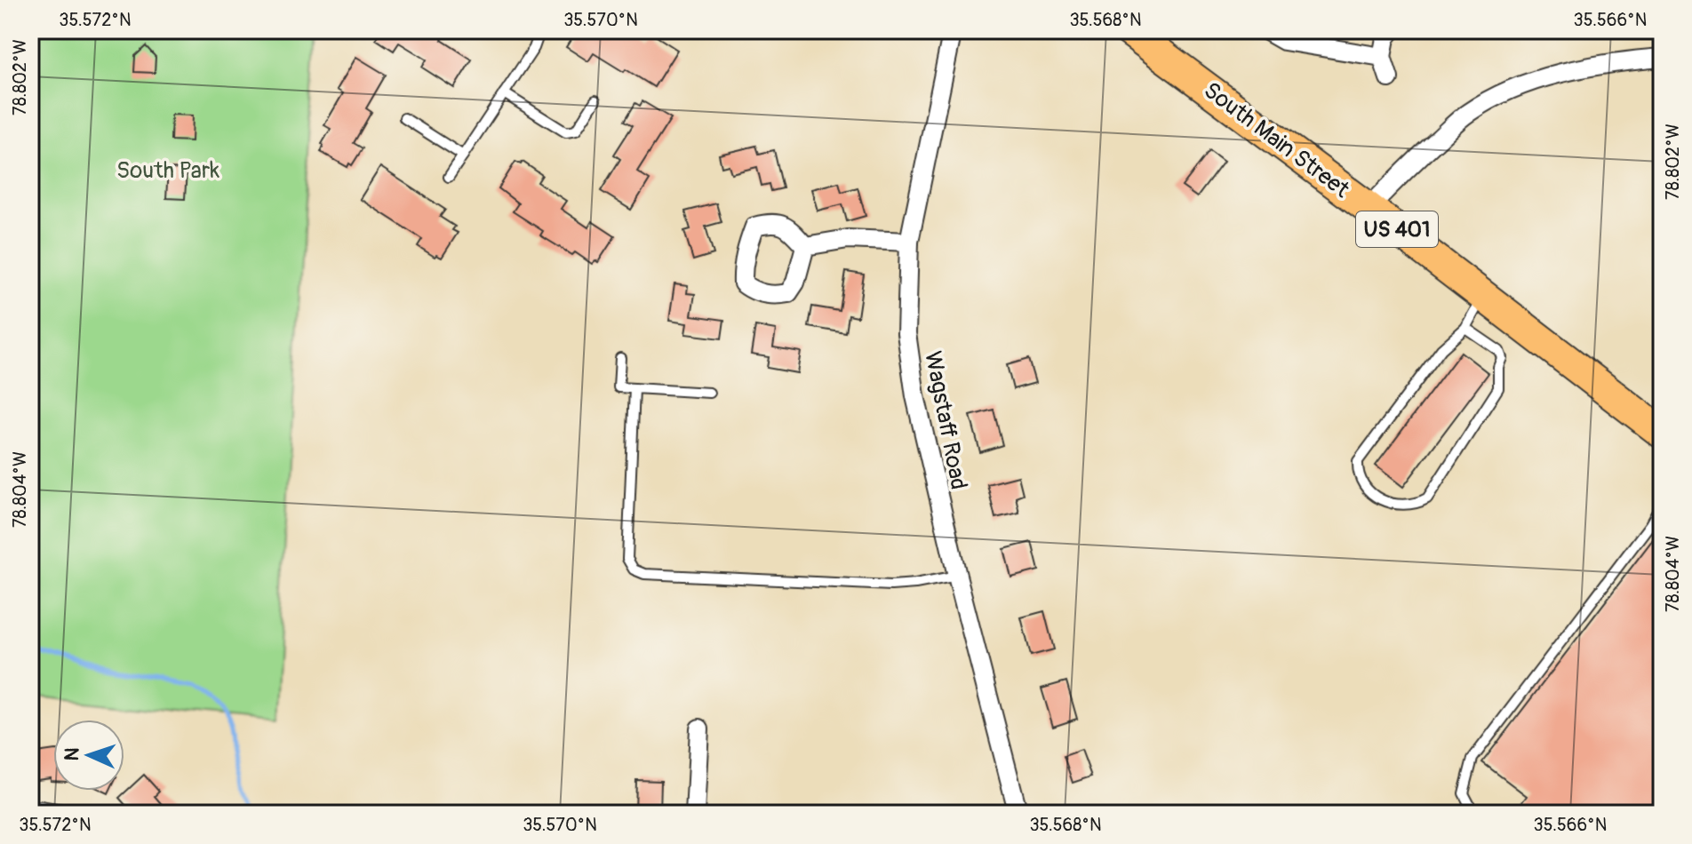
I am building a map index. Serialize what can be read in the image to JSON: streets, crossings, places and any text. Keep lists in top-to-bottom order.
{
  "streets": {
    "highway": ["South Main Street", "US 401"],
    "street": ["Wagstaff Road"]
  },
  "parks": ["South Park"],
  "north": "left",
  "coordinates": [
    "35.572°N",
    "35.570°N",
    "35.568°N",
    "35.566°N",
    "78.802°W",
    "78.804°W"
  ]
}
